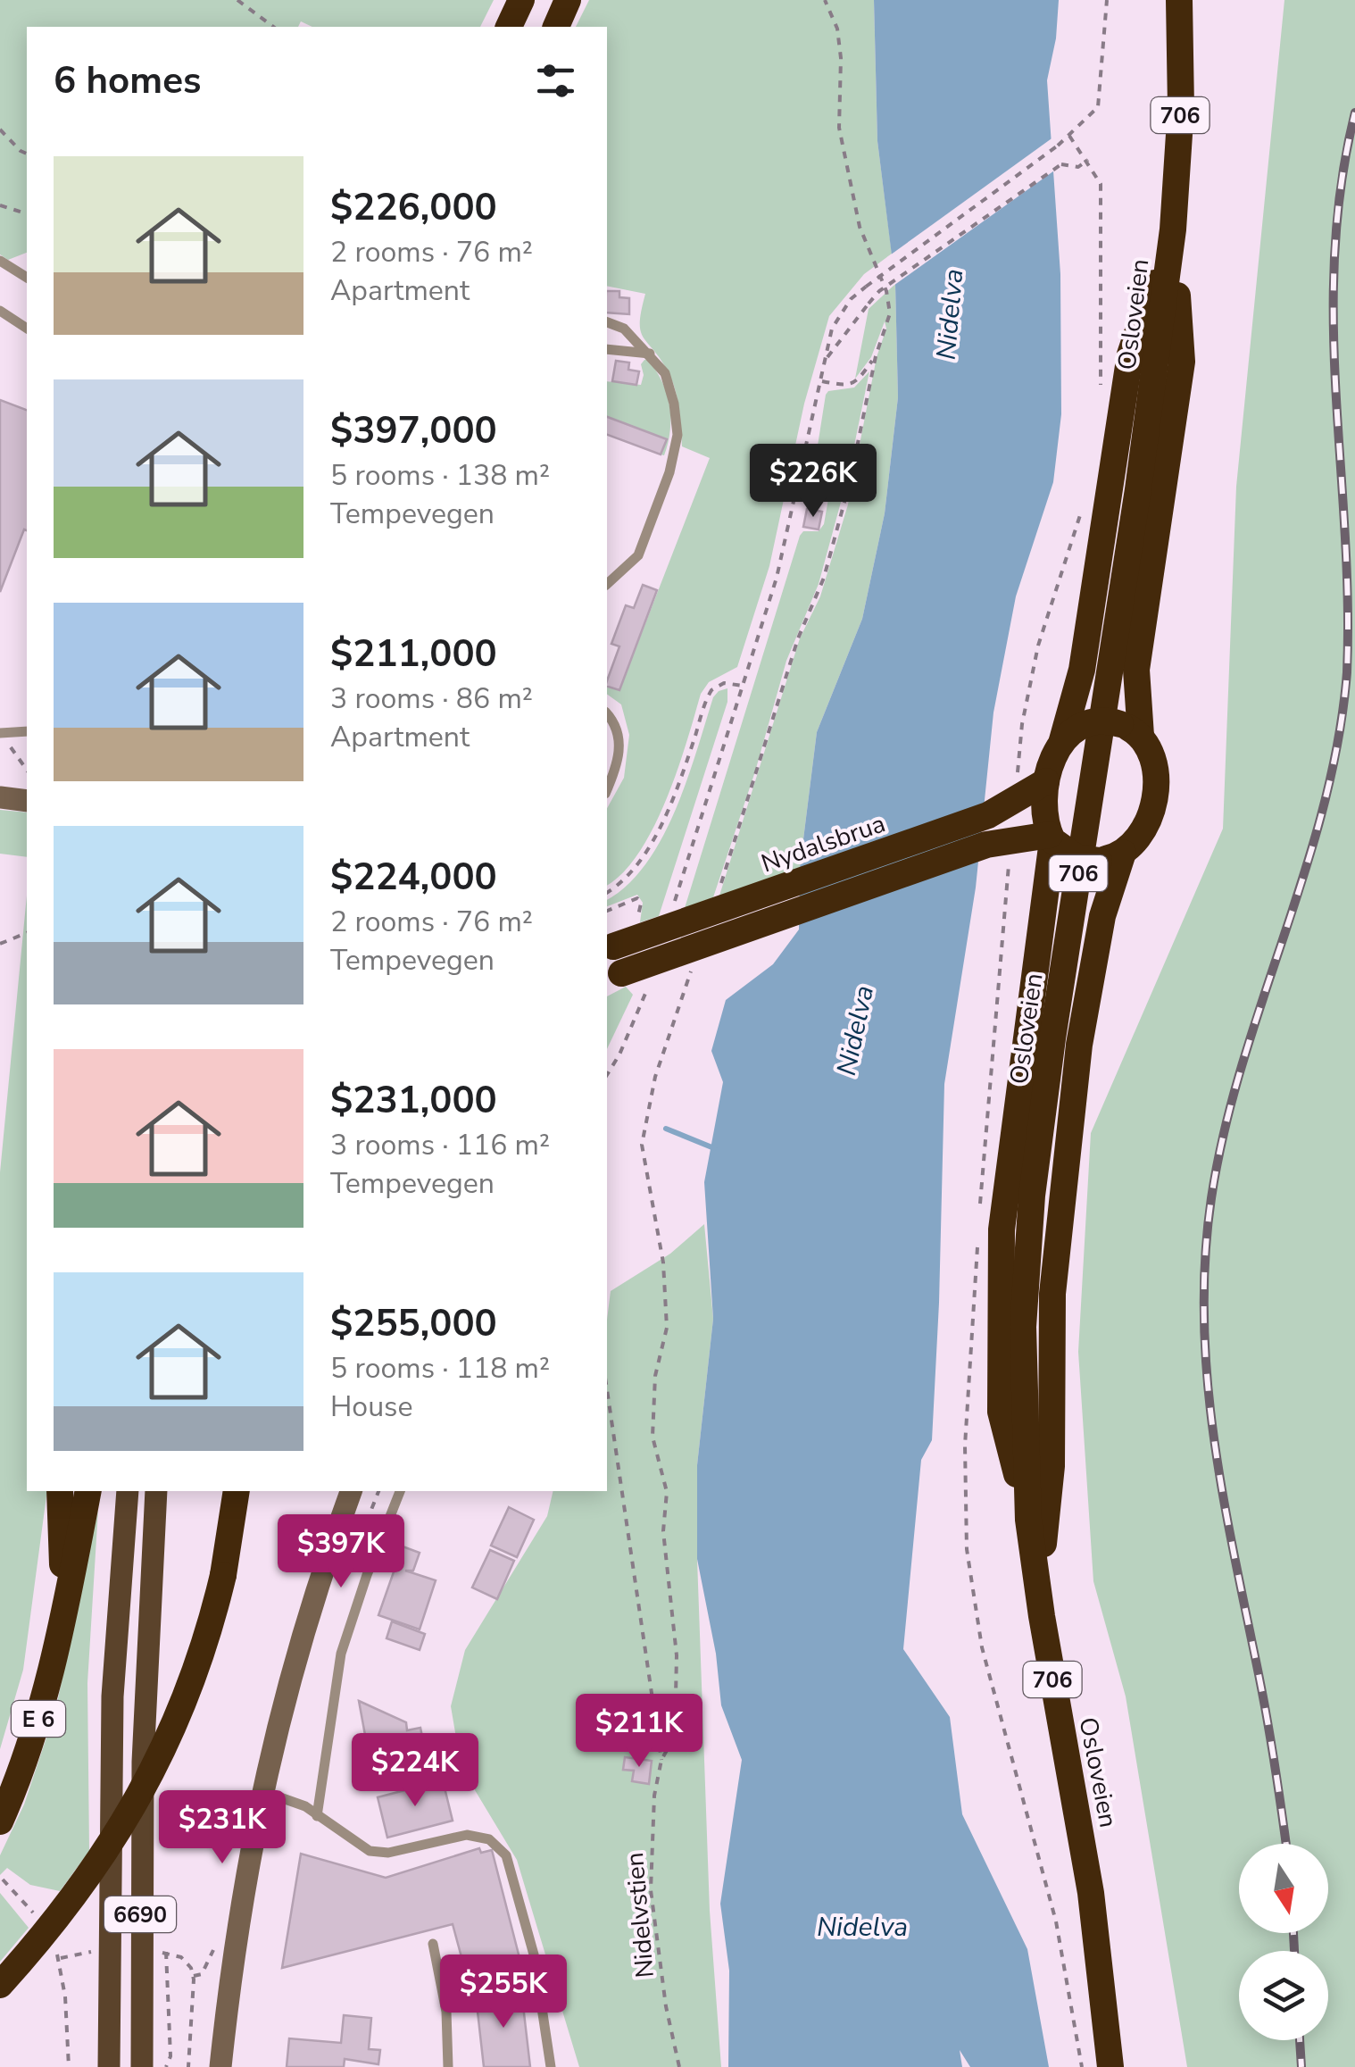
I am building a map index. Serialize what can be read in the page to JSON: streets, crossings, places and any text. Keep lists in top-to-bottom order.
{
  "streets": {
    "highway": [
      "706",
      "Osloveien",
      "Nydalsbrua",
      "E 6"
    ],
    "main road": ["6690"],
    "path": ["Nidelvstien"]
  },
  "crossings": [
    ["706", "Osloveien"],
    ["706", "Nydalsbrua"]
  ],
  "water": ["Nidelva"],
  "north": "bottom",
  "page": {
    "heading": "6 homes",
    "list": [
      {
        "name": "$226,000",
        "note": "2 rooms · 76 m² · Apartment"
      },
      {
        "name": "$397,000",
        "note": "5 rooms · 138 m² · Tempevegen"
      },
      {
        "name": "$211,000",
        "note": "3 rooms · 86 m² · Apartment"
      },
      {
        "name": "$224,000",
        "note": "2 rooms · 76 m² · Tempevegen"
      },
      {
        "name": "$231,000",
        "note": "3 rooms · 116 m² · Tempevegen"
      },
      {
        "name": "$255,000",
        "note": "5 rooms · 118 m² · House"
      }
    ],
    "price": [
      "$226K",
      "$397K",
      "$211K",
      "$224K",
      "$231K",
      "$255K"
    ]
  }
}
